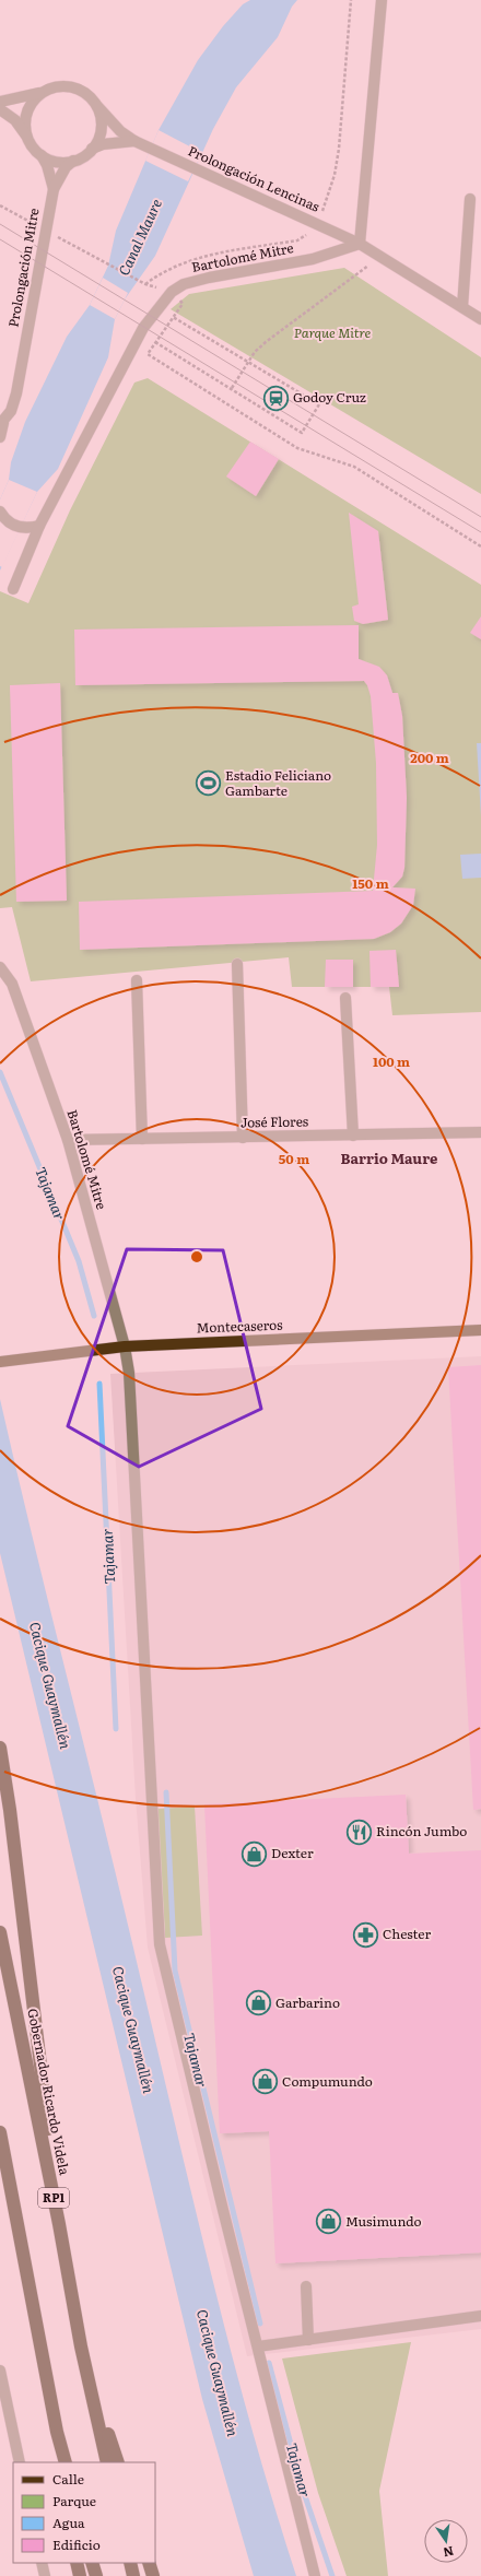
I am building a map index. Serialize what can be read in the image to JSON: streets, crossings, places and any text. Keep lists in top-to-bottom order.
{
  "streets": {
    "highway": ["Gobernador Ricardo Videla", "RP1"],
    "main road": ["Montecaseros"],
    "street": [
      "Prolongación Lencinas",
      "Bartolomé Mitre",
      "Prolongación Mitre",
      "José Flores"
    ]
  },
  "crossings": [
    ["Prolongación Lencinas", "Bartolomé Mitre"],
    ["Bartolomé Mitre", "José Flores"],
    ["Bartolomé Mitre", "Montecaseros"]
  ],
  "districts": ["Barrio Maure"],
  "water": ["Canal Maure", "Tajamar", "Cacique Guaymallén"],
  "parks": ["Parque Mitre"],
  "places": {
    "station": ["Godoy Cruz"],
    "sports": ["Estadio Feliciano Gambarte"],
    "restaurant": ["Rincón Jumbo"],
    "shop": [
      "Dexter",
      "Garbarino",
      "Compumundo",
      "Musimundo"
    ],
    "pharmacy": ["Chester"]
  },
  "legend": [
    "Calle",
    "Parque",
    "Agua",
    "Edificio"
  ],
  "north": "bottom",
  "rings": [
    "200 m",
    "150 m",
    "100 m",
    "50 m"
  ]
}
